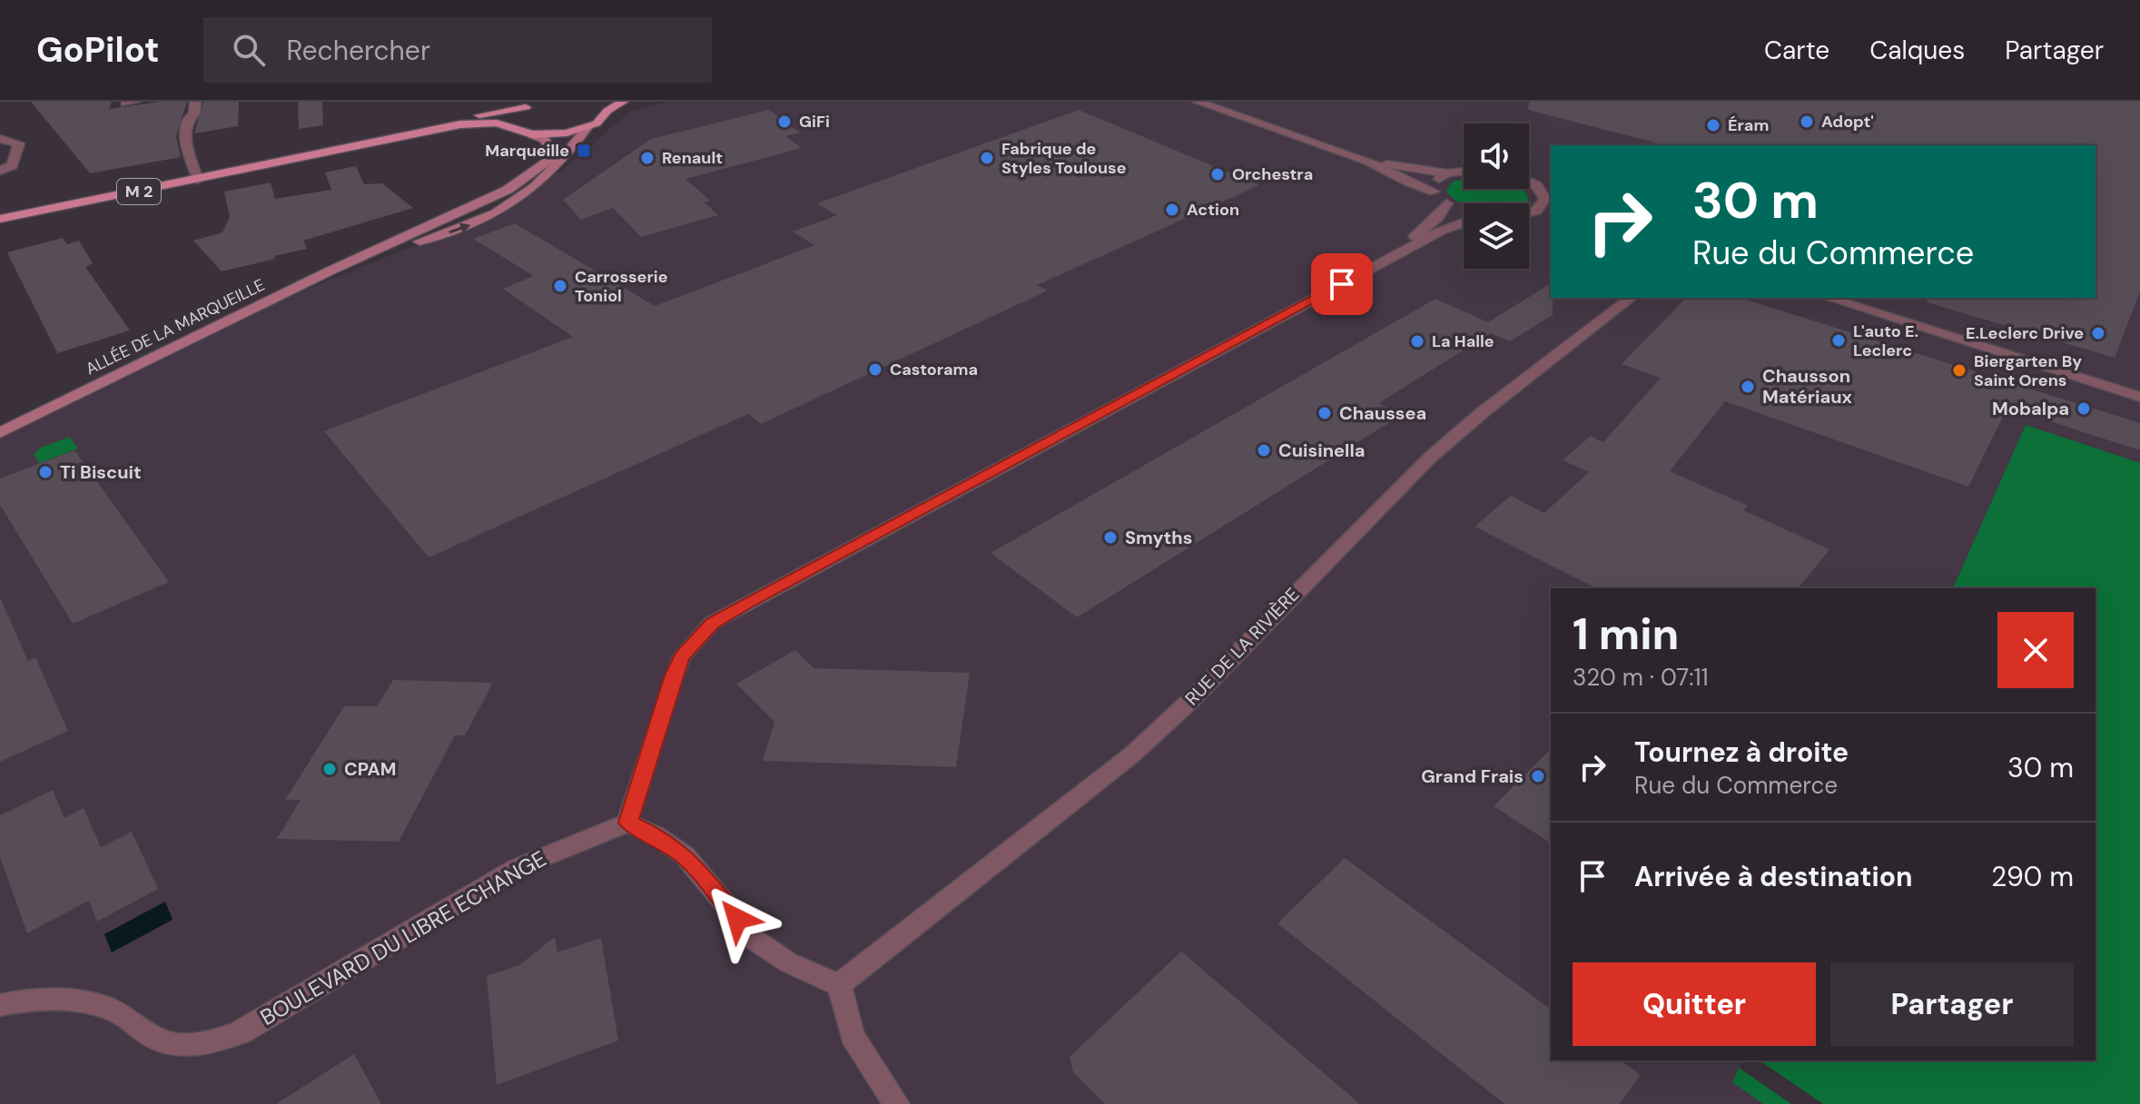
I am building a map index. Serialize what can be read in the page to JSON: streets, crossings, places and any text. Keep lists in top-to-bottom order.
{
  "streets": {
    "main road": ["M 2"],
    "street": ["ALLÉE DE LA MARQUEILLE", "RUE DE LA RIVIÈRE", "BOULEVARD DU LIBRE ECHANGE"]
  },
  "places": {
    "other": [
      "GiFi",
      "Adopt'",
      "Éram",
      "Renault",
      "Fabrique de Styles Toulouse",
      "Orchestra",
      "Action",
      "Carrosserie Toniol",
      "E.Leclerc Drive",
      "L'auto E. Leclerc",
      "La Halle",
      "Castorama",
      "Biergarten By Saint Orens",
      "Chausson Matériaux",
      "Mobalpa",
      "Chaussea",
      "Cuisinella",
      "Ti Biscuit",
      "Smyths",
      "CPAM",
      "Grand Frais"
    ],
    "transit": ["Marqueille"]
  },
  "page": {
    "header": "GoPilot",
    "search": "Rechercher",
    "nav": ["Carte", "Calques", "Partager"],
    "turn": ["30 m", "Rue du Commerce"],
    "heading": ["1 min", "320 m · 07:11"],
    "list": [
      {
        "name": "Tournez à droite",
        "note": "Rue du Commerce",
        "value": "30 m"
      },
      {
        "name": "Arrivée à destination",
        "value": "290 m"
      }
    ],
    "buttons": ["Quitter", "Partager"]
  }
}
